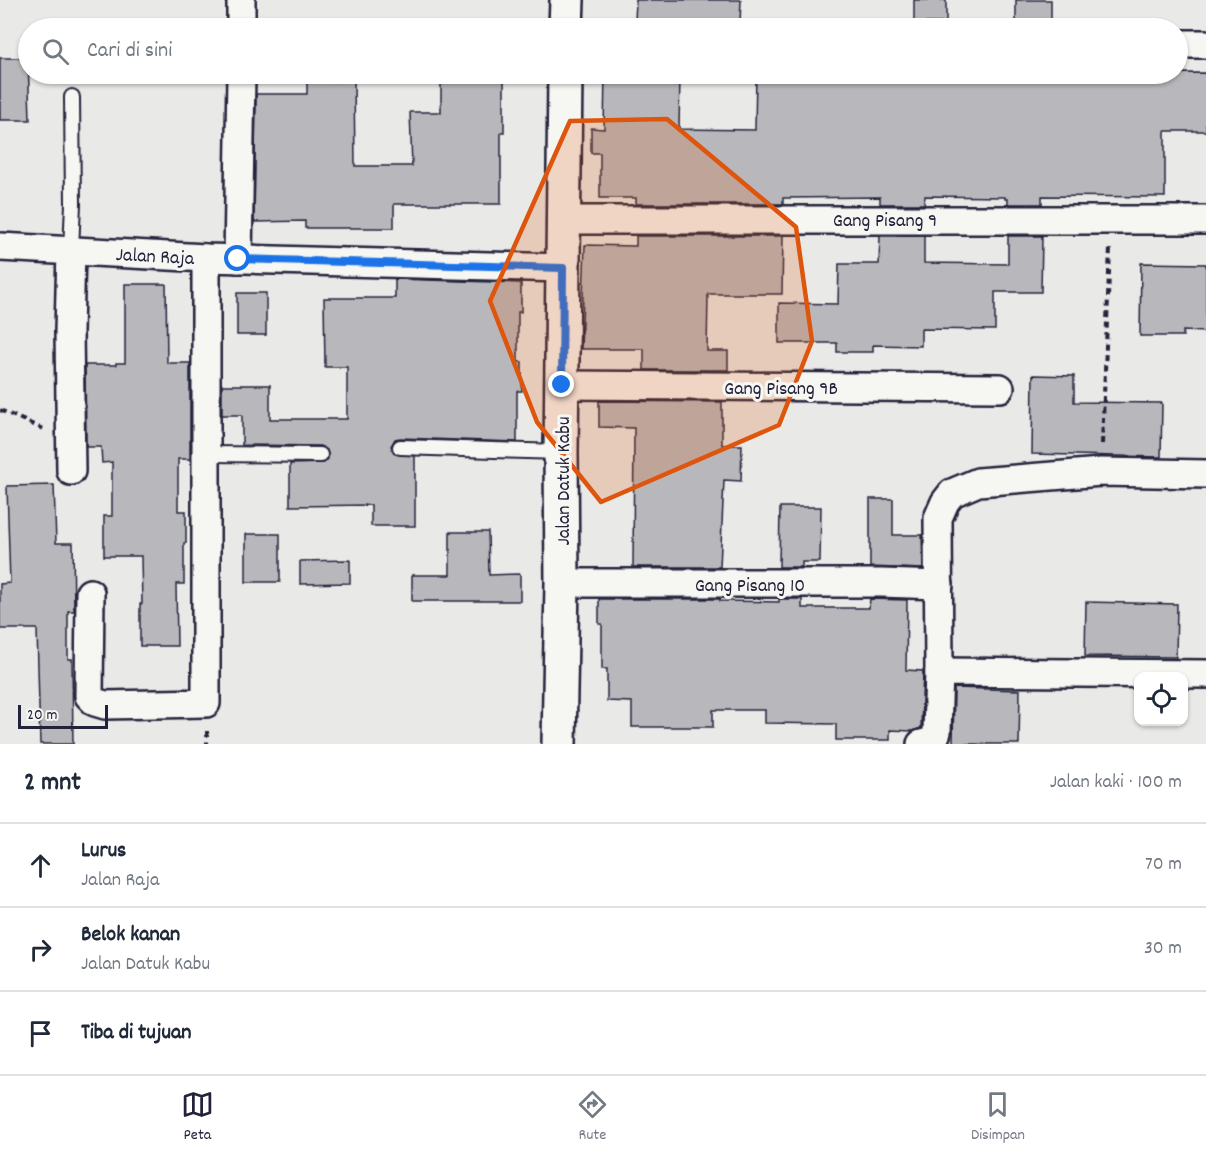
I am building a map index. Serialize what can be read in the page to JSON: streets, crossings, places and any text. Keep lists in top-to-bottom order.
{
  "streets": {
    "street": [
      "Gang Pisang 9",
      "Jalan Raja",
      "Gang Pisang 9B",
      "Jalan Datuk Kabu",
      "Gang Pisang 10"
    ]
  },
  "crossings": [
    ["Gang Pisang 9", "Jalan Datuk Kabu"],
    ["Jalan Raja", "Jalan Datuk Kabu"],
    ["Gang Pisang 9B", "Jalan Datuk Kabu"],
    ["Jalan Datuk Kabu", "Gang Pisang 10"]
  ],
  "scale_bar": "20 m",
  "page": {
    "search": "Cari di sini",
    "scale": "20 m",
    "heading": ["2 mnt", "Jalan kaki · 100 m"],
    "list": [
      ["Lurus", "Jalan Raja", "70 m"],
      ["Belok kanan", "Jalan Datuk Kabu", "30 m"],
      "Tiba di tujuan"
    ],
    "nav": ["Peta", "Rute", "Disimpan"]
  }
}
